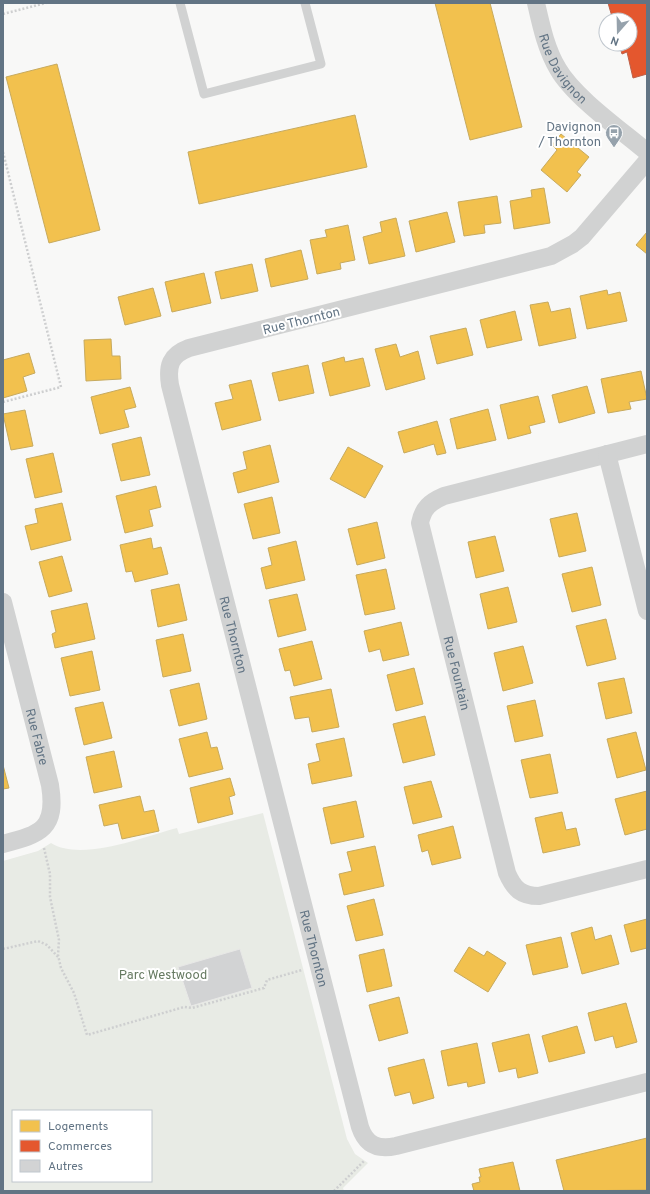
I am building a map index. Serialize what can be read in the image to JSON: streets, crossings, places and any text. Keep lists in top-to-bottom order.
{
  "streets": {
    "street": [
      "Rue Davignon",
      "Rue Thornton",
      "Rue Fountain",
      "Rue Fabre"
    ]
  },
  "parks": ["Parc Westwood"],
  "places": {
    "bus stop": ["Davignon / Thornton"]
  },
  "legend": ["Logements", "Commerces", "Autres"],
  "north": "bottom"
}
